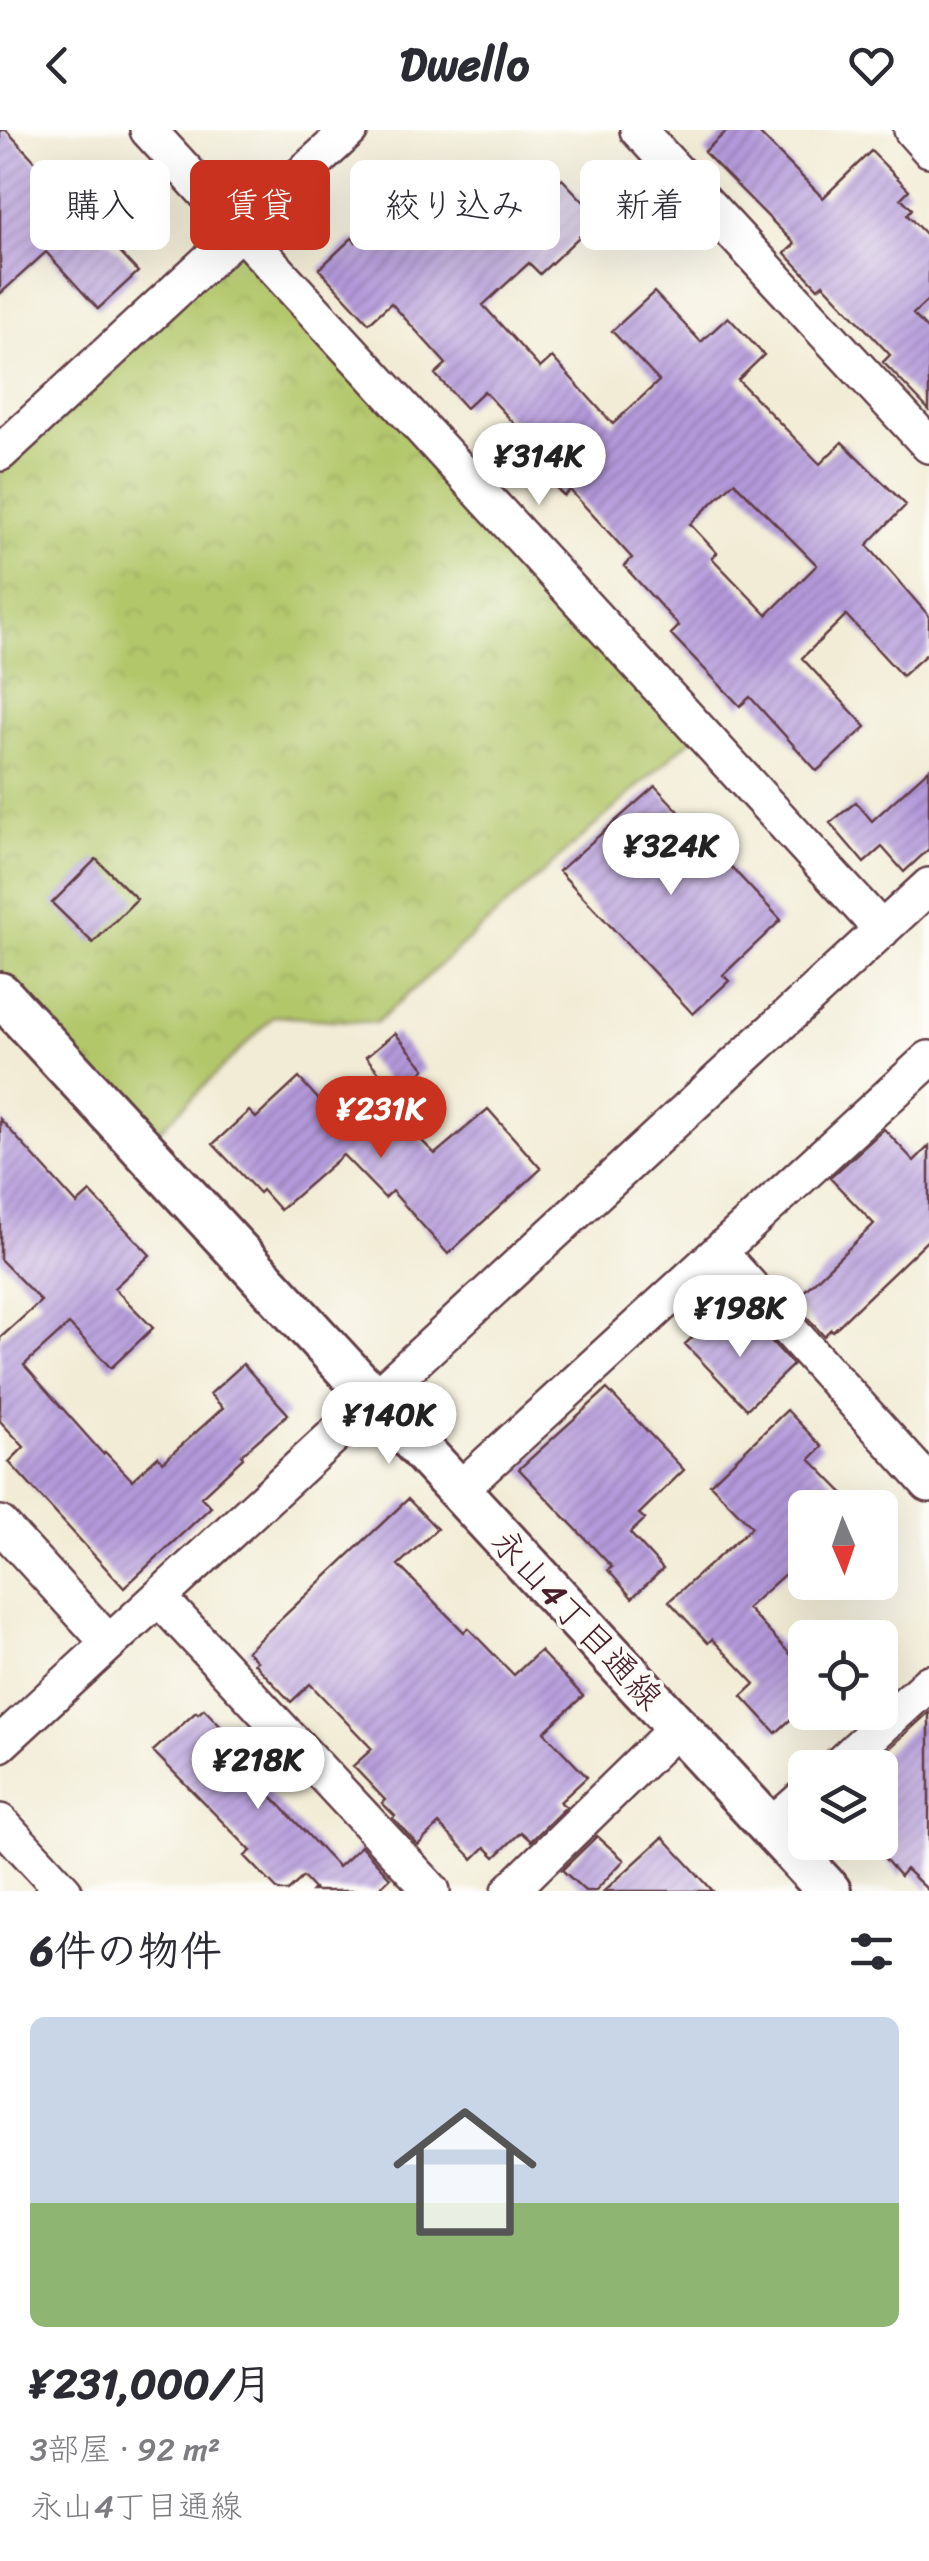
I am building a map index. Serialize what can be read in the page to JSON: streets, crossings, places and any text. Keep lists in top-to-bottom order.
{
  "streets": {
    "street": ["永山4丁目通線"]
  },
  "north": "bottom",
  "page": {
    "header": "Dwello",
    "chip": [
      "購入",
      "賃貸",
      "絞り込み",
      "新着"
    ],
    "price": [
      "¥314K",
      "¥324K",
      "¥231K",
      "¥198K",
      "¥140K",
      "¥218K"
    ],
    "heading": "6件の物件",
    "list": [
      {
        "name": "¥231,000/月",
        "note": "3部屋 · 92 m² · 永山4丁目通線"
      }
    ]
  }
}
